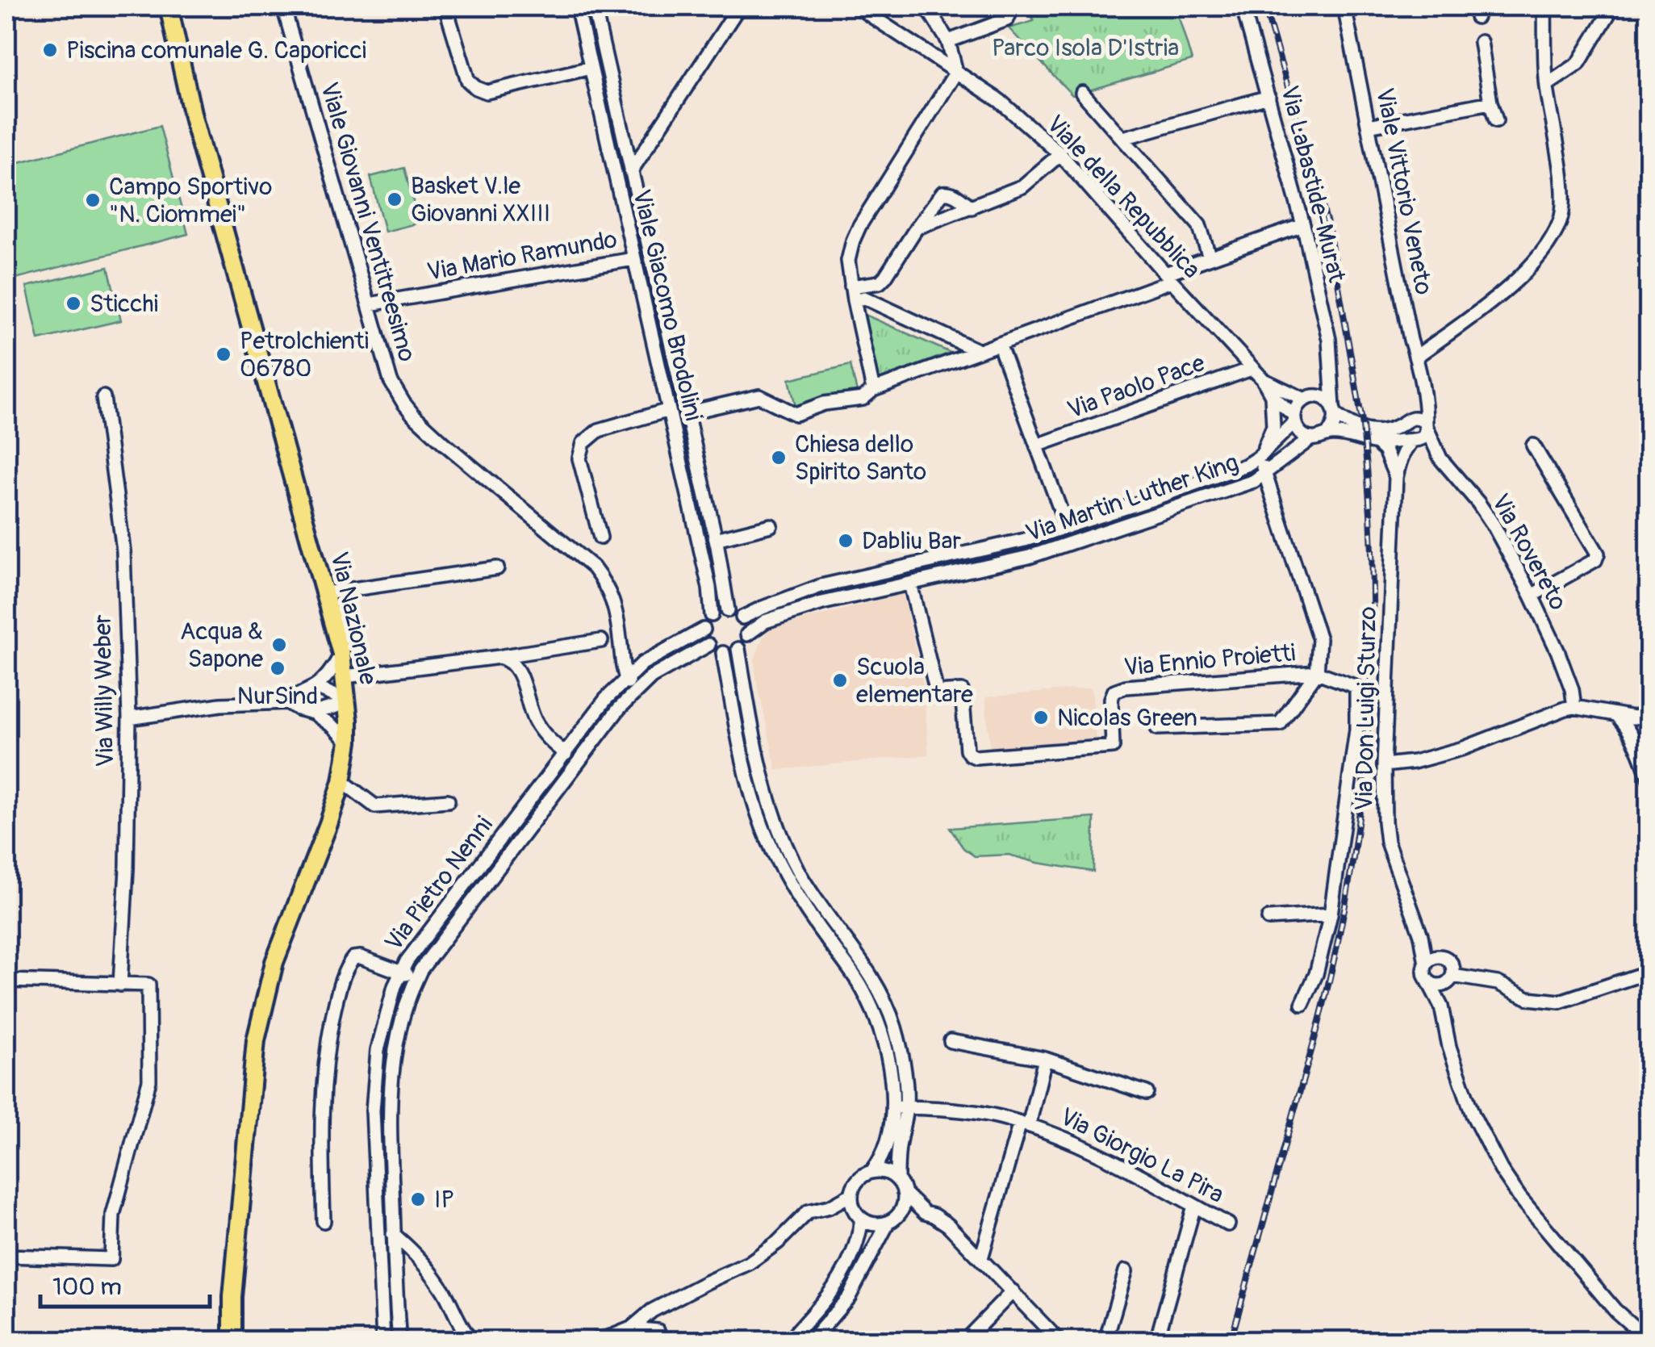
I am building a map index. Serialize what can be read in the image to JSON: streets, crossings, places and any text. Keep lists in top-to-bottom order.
{
  "streets": {
    "main road": ["Via Nazionale"],
    "street": [
      "Via Labastide-Murat",
      "Viale Vittorio Veneto",
      "Viale della Repubblica",
      "Viale Giovanni Ventitreesimo",
      "Via Mario Ramundo",
      "Viale Giacomo Brodolini",
      "Via Paolo Pace",
      "Via Martin Luther King",
      "Via Rovereto",
      "Via Ennio Proietti",
      "Via Willy Weber",
      "Via Don Luigi Sturzo",
      "Via Pietro Nenni",
      "Via Giorgio La Pira"
    ]
  },
  "crossings": [
    ["Via Labastide-Murat", "Viale della Repubblica"],
    ["Via Labastide-Murat", "Via Martin Luther King"],
    ["Viale Vittorio Veneto", "Via Rovereto"],
    ["Viale della Repubblica", "Via Paolo Pace"],
    ["Viale della Repubblica", "Via Martin Luther King"],
    ["Viale Giovanni Ventitreesimo", "Via Mario Ramundo"],
    ["Viale Giovanni Ventitreesimo", "Via Pietro Nenni"],
    ["Via Mario Ramundo", "Viale Giacomo Brodolini"],
    ["Viale Giacomo Brodolini", "Via Martin Luther King"],
    ["Viale Giacomo Brodolini", "Via Pietro Nenni"],
    ["Via Martin Luther King", "Via Ennio Proietti"],
    ["Via Martin Luther King", "Via Pietro Nenni"]
  ],
  "parks": ["Parco Isola D'Istria"],
  "places": [
    "Piscina comunale G. Caporicci",
    "Basket V.le Giovanni XXIII",
    "Campo Sportivo \"N. Ciommei\"",
    "Sticchi",
    "Petrolchienti 06780",
    "Chiesa dello Spirito Santo",
    "Dabliu Bar",
    "Acqua & Sapone",
    "NurSind",
    "Scuola elementare",
    "Nicolas Green",
    "IP"
  ],
  "scale_bar": "100 m"
}
